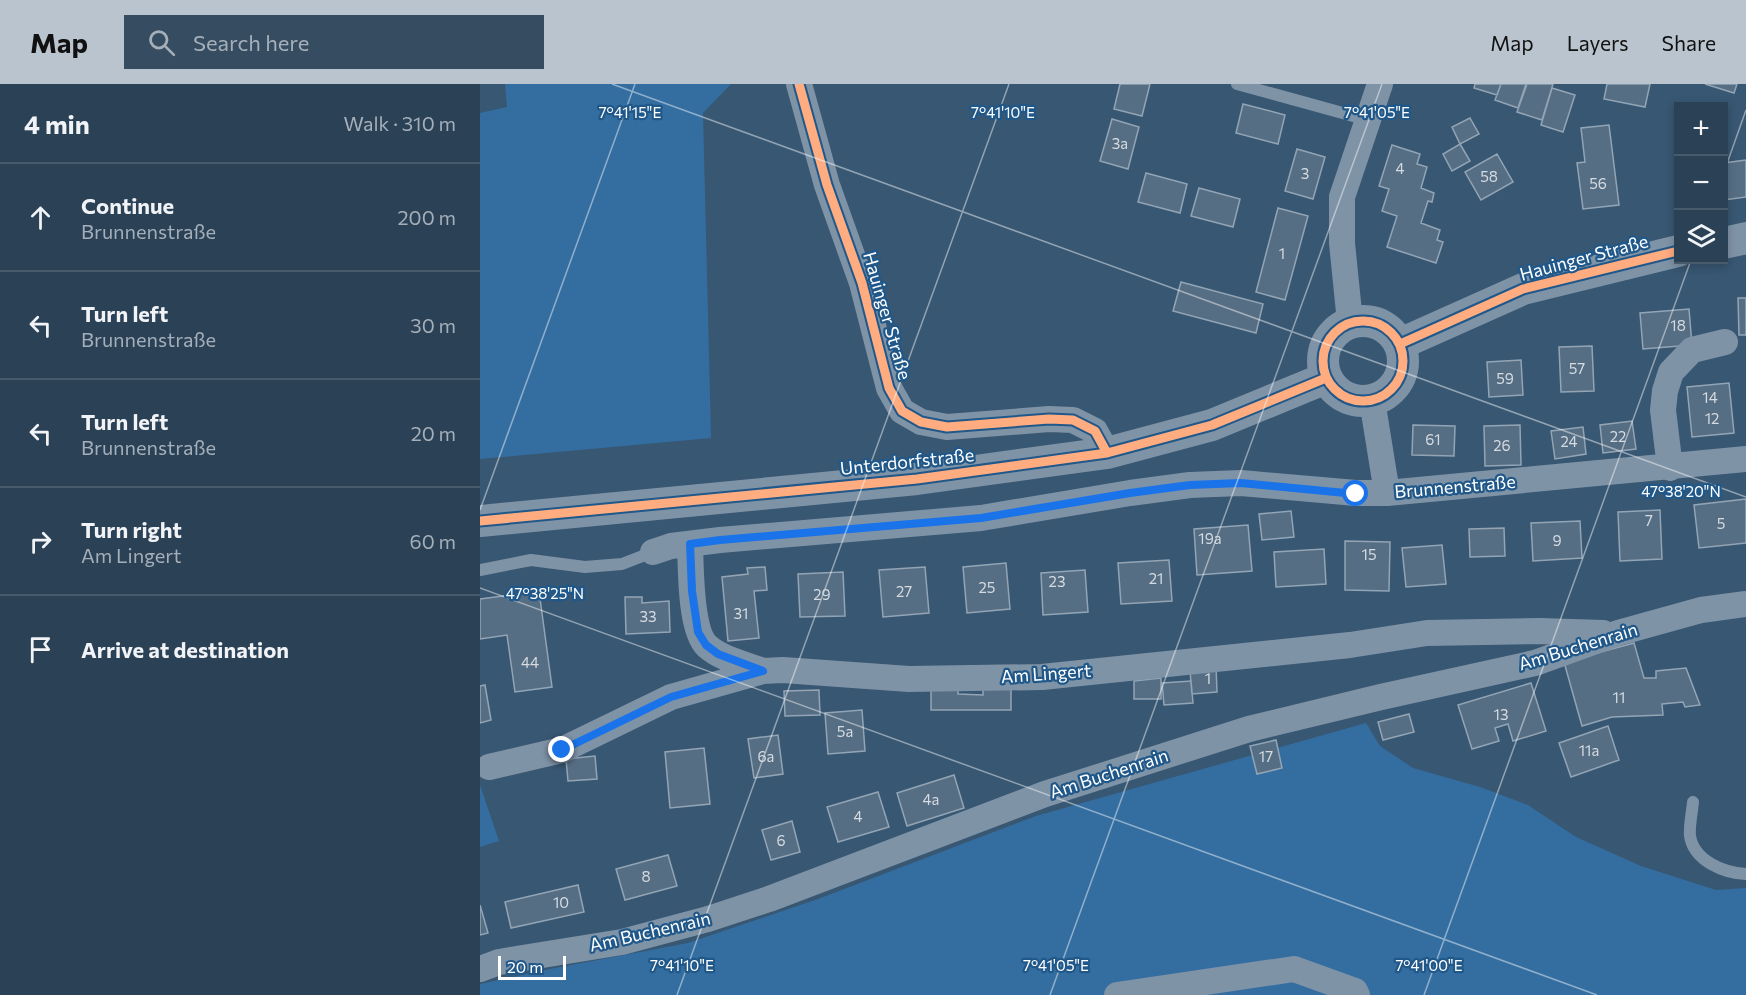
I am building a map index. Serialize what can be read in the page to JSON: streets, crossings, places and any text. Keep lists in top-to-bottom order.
{
  "streets": {
    "street": [
      "Hauinger Straße",
      "Unterdorfstraße",
      "Brunnenstraße",
      "Am Buchenrain",
      "Am Lingert"
    ]
  },
  "crossings": [
    ["Hauinger Straße", "Unterdorfstraße"],
    ["Am Buchenrain", "Am Lingert"]
  ],
  "house_numbers": [
    "3a",
    "4",
    "3",
    "58",
    "56",
    "1",
    "18",
    "57",
    "59",
    "14",
    "12",
    "22",
    "61",
    "24",
    "26",
    "7",
    "5",
    "19a",
    "9",
    "15",
    "21",
    "23",
    "25",
    "27",
    "29",
    "31",
    "33",
    "44",
    "1",
    "11",
    "13",
    "5a",
    "11a",
    "6a",
    "17",
    "4a",
    "4",
    "6",
    "8",
    "10"
  ],
  "scale_bar": "20 m",
  "page": {
    "header": "Map",
    "search": "Search here",
    "nav": ["Map", "Layers", "Share"],
    "heading": ["4 min", "Walk · 310 m"],
    "map_buttons": ["+", "−"],
    "list": [
      ["Continue", "Brunnenstraße", "200 m"],
      ["Turn left", "Brunnenstraße", "30 m"],
      ["Turn left", "Brunnenstraße", "20 m"],
      ["Turn right", "Am Lingert", "60 m"],
      "Arrive at destination"
    ],
    "scale": "20 m"
  },
  "coordinates": [
    "7°41'15\"E",
    "7°41'10\"E",
    "7°41'05\"E",
    "47°38'20\"N",
    "47°38'25\"N",
    "7°41'00\"E"
  ]
}
